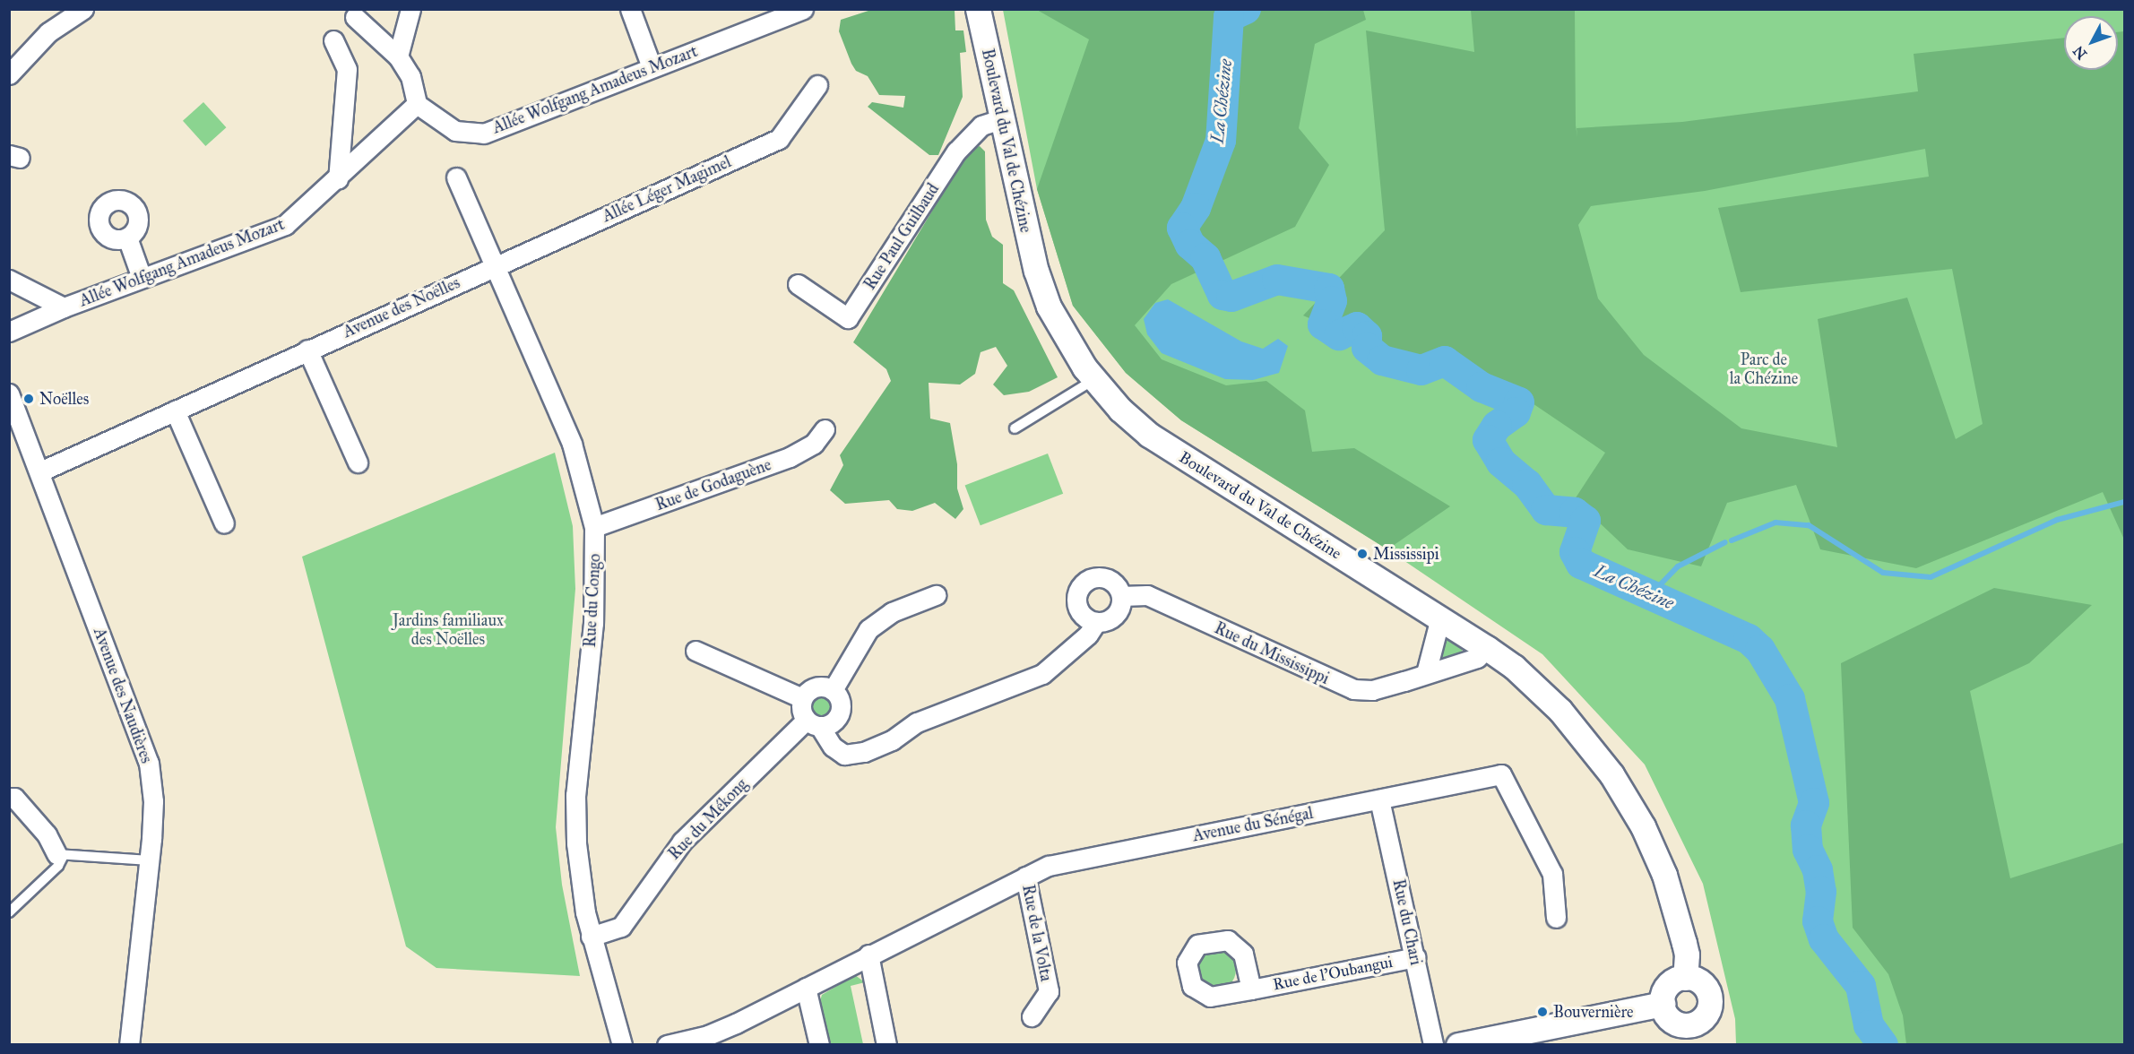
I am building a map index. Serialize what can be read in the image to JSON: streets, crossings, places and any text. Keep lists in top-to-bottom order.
{
  "streets": {
    "street": [
      "Allée Wolfgang Amadeus Mozart",
      "Boulevard du Val de Chézine",
      "Allée Léger Magimel",
      "Rue Paul Guilbaud",
      "Avenue des Noëlles",
      "Rue de Godaguène",
      "Rue du Congo",
      "Rue du Mississippi",
      "Avenue des Naudières",
      "Rue du Mékong",
      "Avenue du Sénégal",
      "Rue du Chari",
      "Rue de la Volta",
      "Rue de l'Oubangui"
    ]
  },
  "crossings": [
    ["Boulevard du Val de Chézine", "Rue Paul Guilbaud"],
    ["Boulevard du Val de Chézine", "Rue du Mississippi"],
    ["Allée Léger Magimel", "Avenue des Noëlles"],
    ["Allée Léger Magimel", "Rue du Congo"],
    ["Avenue des Noëlles", "Rue du Congo"],
    ["Avenue des Noëlles", "Avenue des Naudières"],
    ["Rue de Godaguène", "Rue du Congo"],
    ["Rue du Congo", "Rue du Mékong"],
    ["Avenue du Sénégal", "Rue du Chari"],
    ["Avenue du Sénégal", "Rue de la Volta"],
    ["Rue du Chari", "Rue de l'Oubangui"]
  ],
  "water": ["La Chézine"],
  "parks": ["Parc de la Chézine", "Jardins familiaux des Noëlles"],
  "places": ["Noëlles", "Mississipi", "Bouvernière"],
  "north": "bottom left"
}
